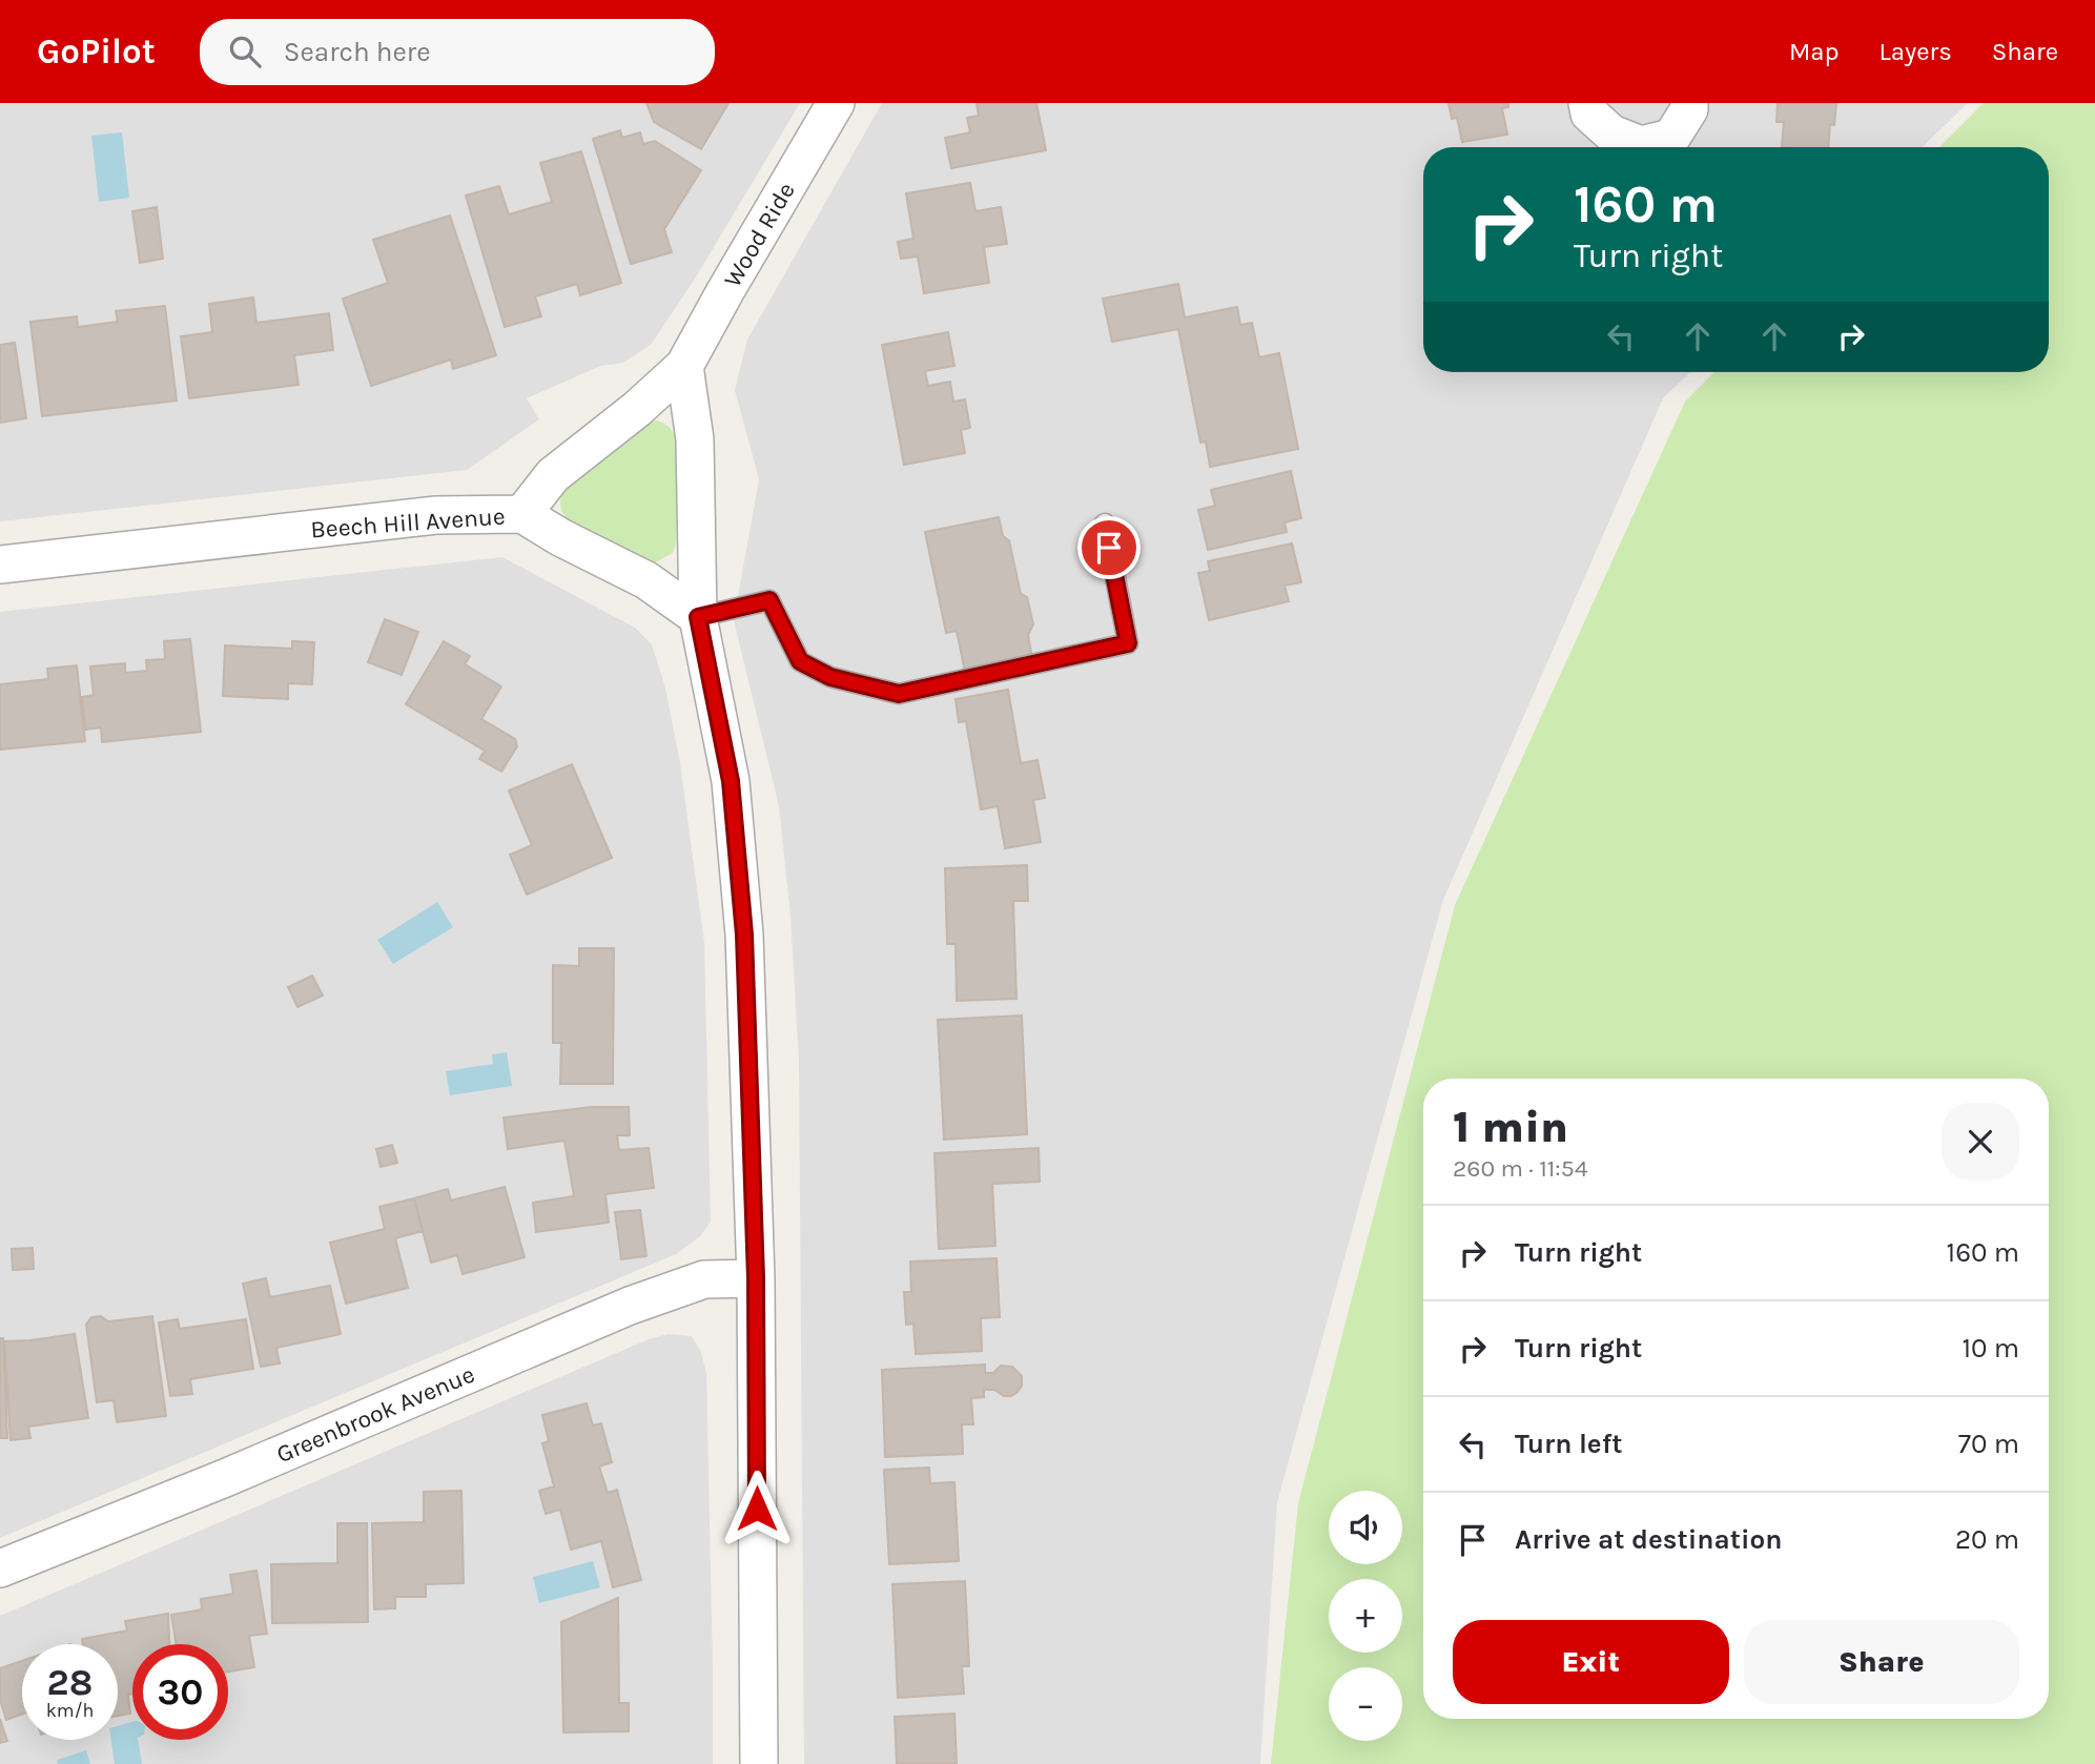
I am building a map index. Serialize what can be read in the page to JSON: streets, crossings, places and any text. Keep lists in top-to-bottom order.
{
  "streets": {
    "street": ["Wood Ride", "Beech Hill Avenue", "Greenbrook Avenue"]
  },
  "crossings": [
    ["Wood Ride", "Beech Hill Avenue"]
  ],
  "page": {
    "header": "GoPilot",
    "search": "Search here",
    "nav": ["Map", "Layers", "Share"],
    "turn": ["160 m", "Turn right"],
    "heading": ["1 min", "260 m · 11:54"],
    "list": [
      {
        "name": "Turn right",
        "value": "160 m"
      },
      {
        "name": "Turn right",
        "value": "10 m"
      },
      {
        "name": "Turn left",
        "value": "70 m"
      },
      {
        "name": "Arrive at destination",
        "value": "20 m"
      }
    ],
    "map_buttons": ["+", "−"],
    "buttons": ["Exit", "Share"],
    "speed": "28 km/h",
    "limit": "30"
  }
}
